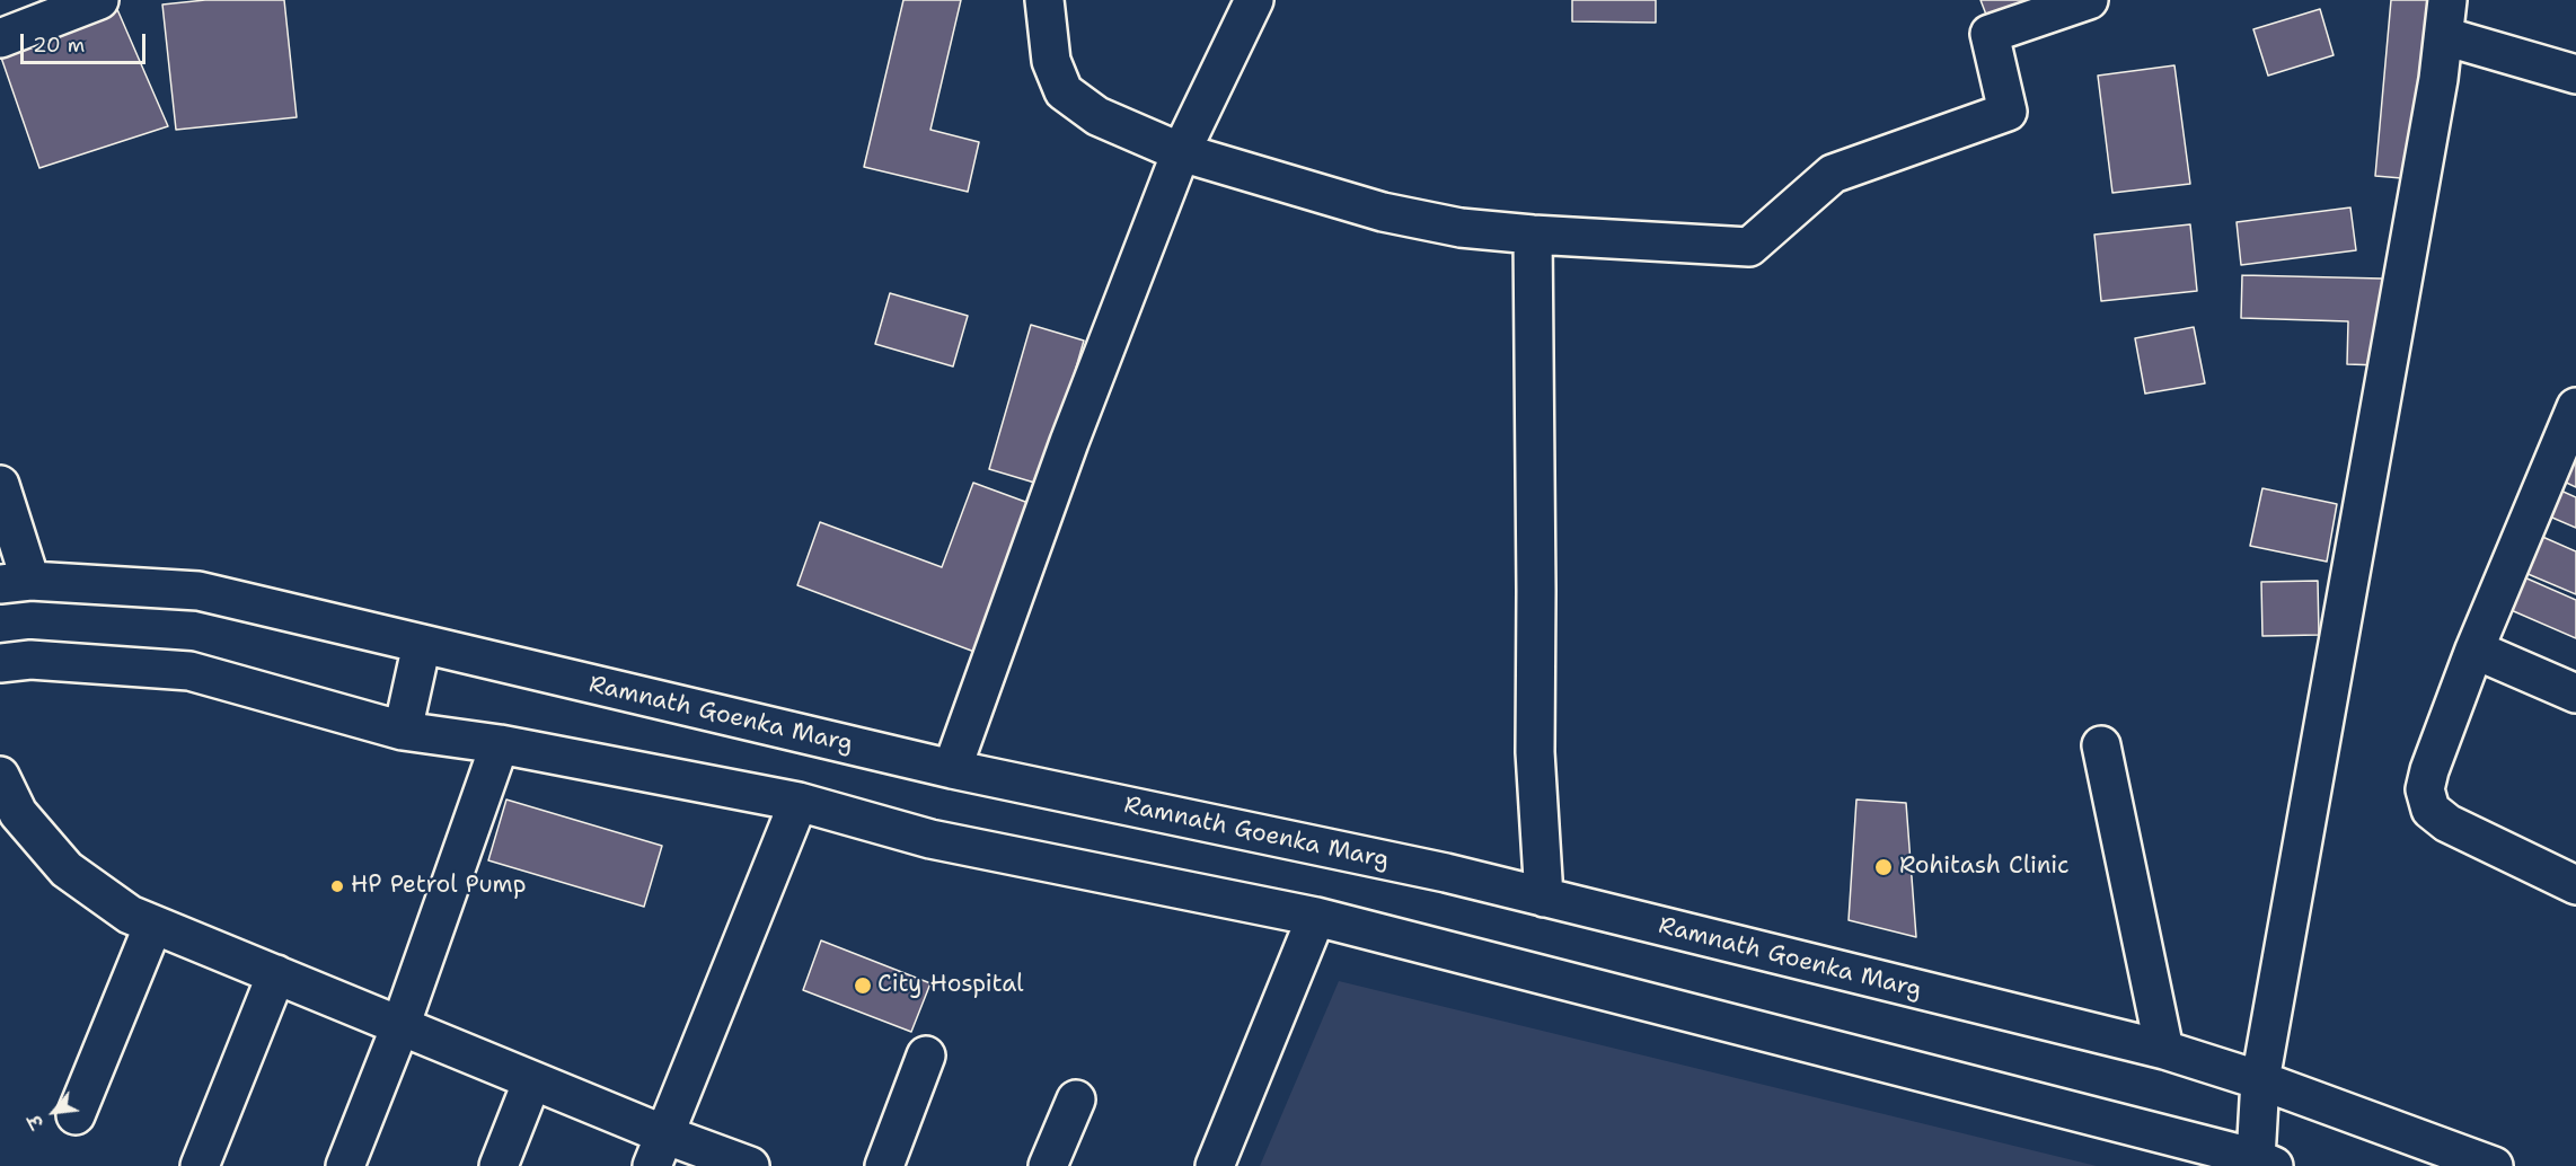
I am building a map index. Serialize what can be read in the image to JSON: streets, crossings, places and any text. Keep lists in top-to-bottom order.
{
  "streets": {
    "street": ["Ramnath Goenka Marg"]
  },
  "places": ["Rohitash Clinic", "HP Petrol Pump", "City Hospital"],
  "scale_bar": "20 m",
  "north": "bottom left"
}
